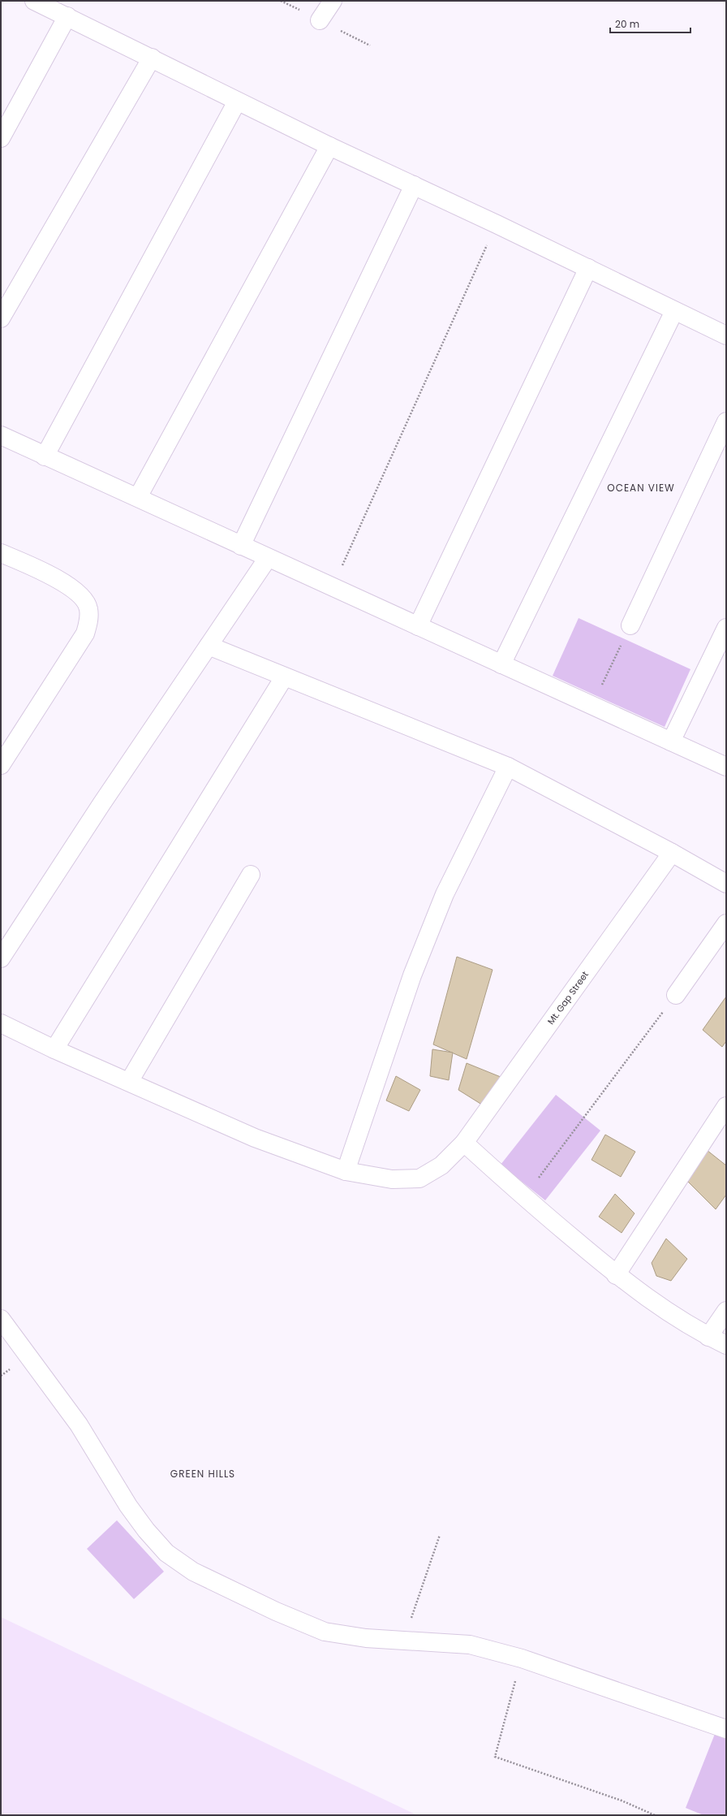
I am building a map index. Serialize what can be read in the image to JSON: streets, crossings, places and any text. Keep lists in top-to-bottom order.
{
  "streets": {
    "street": ["Mt. Gap Street"]
  },
  "districts": ["OCEAN VIEW", "GREEN HILLS"],
  "scale_bar": "20 m"
}
